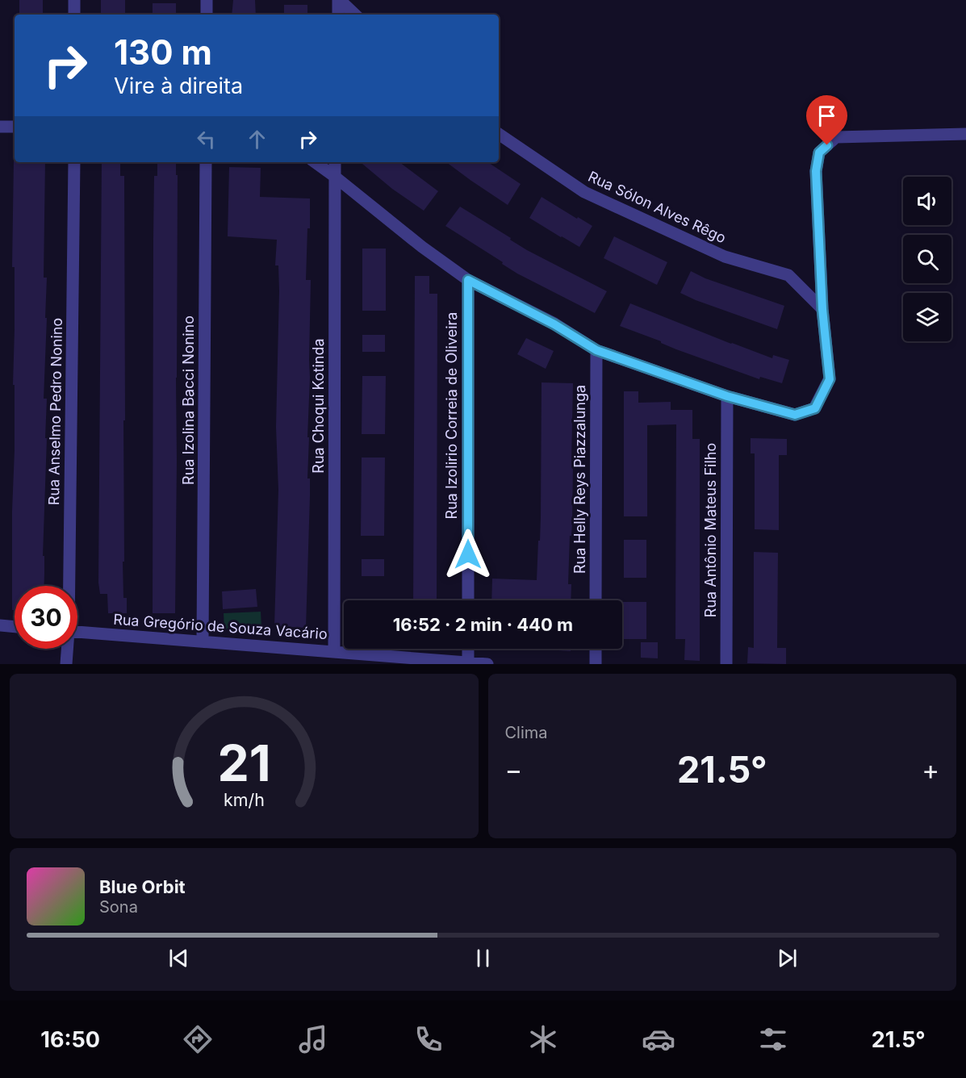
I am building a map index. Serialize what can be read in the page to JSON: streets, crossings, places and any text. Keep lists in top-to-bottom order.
{
  "streets": {
    "street": [
      "Rua Sólon Alves Rêgo",
      "Rua Izolina Bacci Nonino",
      "Rua Choqui Kotinda",
      "Rua Anselmo Pedro Nonino",
      "Rua Izolirio Correia de Oliveira",
      "Rua Helly Reys Piazzalunga",
      "Rua Antônio Mateus Filho",
      "Rua Gregório de Souza Vacário"
    ]
  },
  "crossings": [
    ["Rua Izolina Bacci Nonino", "Rua Gregório de Souza Vacário"],
    ["Rua Choqui Kotinda", "Rua Gregório de Souza Vacário"]
  ],
  "page": {
    "turn": ["130 m", "Vire à direita"],
    "limit": "30",
    "trip": "16:52 · 2 min · 440 m",
    "tile": "Clima",
    "heat": ["−", "21.5°", "+"],
    "song": ["Blue Orbit", "Sona"],
    "tabs": ["16:50", "21.5°"],
    "gauge": ["21", "km/h"]
  }
}
